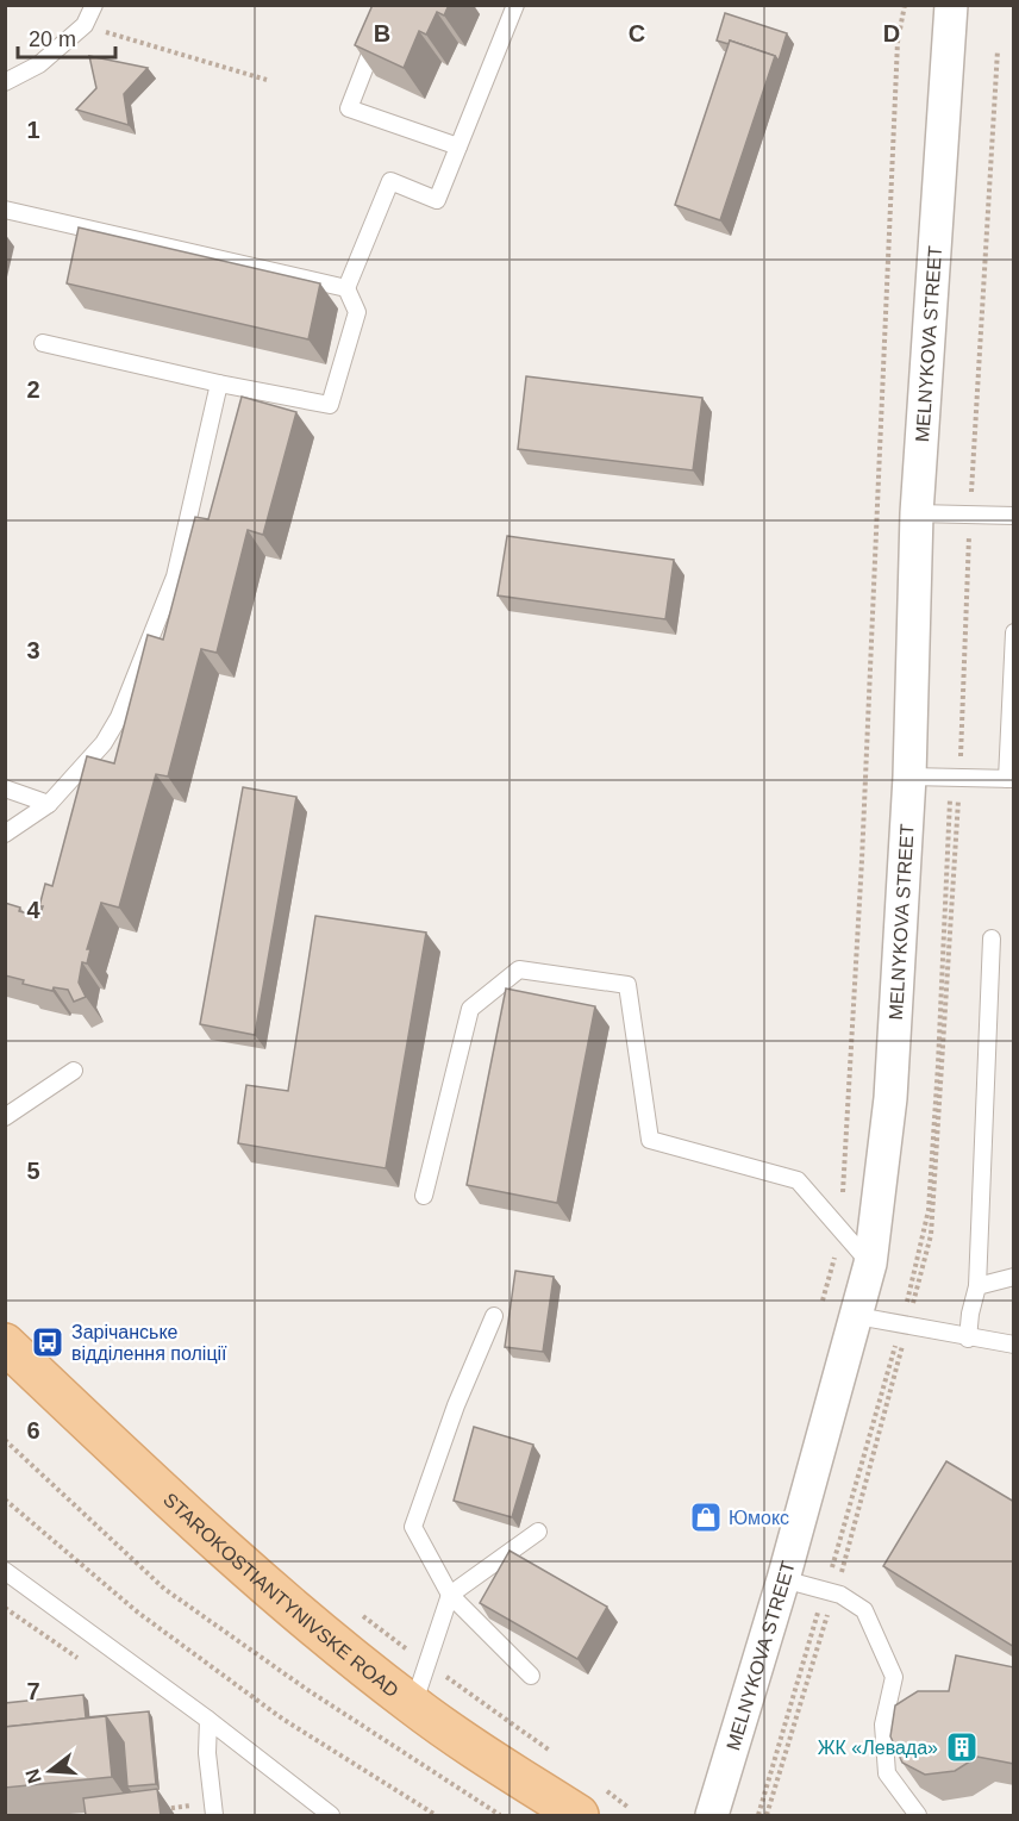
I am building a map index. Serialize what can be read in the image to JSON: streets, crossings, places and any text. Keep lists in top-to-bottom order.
{
  "streets": {
    "main road": ["STAROKOSTIANTYNIVSKE ROAD"],
    "street": ["MELNYKOVA STREET"]
  },
  "places": {
    "bus stop": ["Зарічанське відділення поліції"],
    "shop": ["Юмокс"],
    "building": ["ЖК «Левада»"]
  },
  "scale_bar": "20 m",
  "north": "left",
  "grid": {
    "columns": ["B", "C", "D"],
    "rows": [
      "1",
      "2",
      "3",
      "4",
      "5",
      "6",
      "7"
    ]
  }
}
